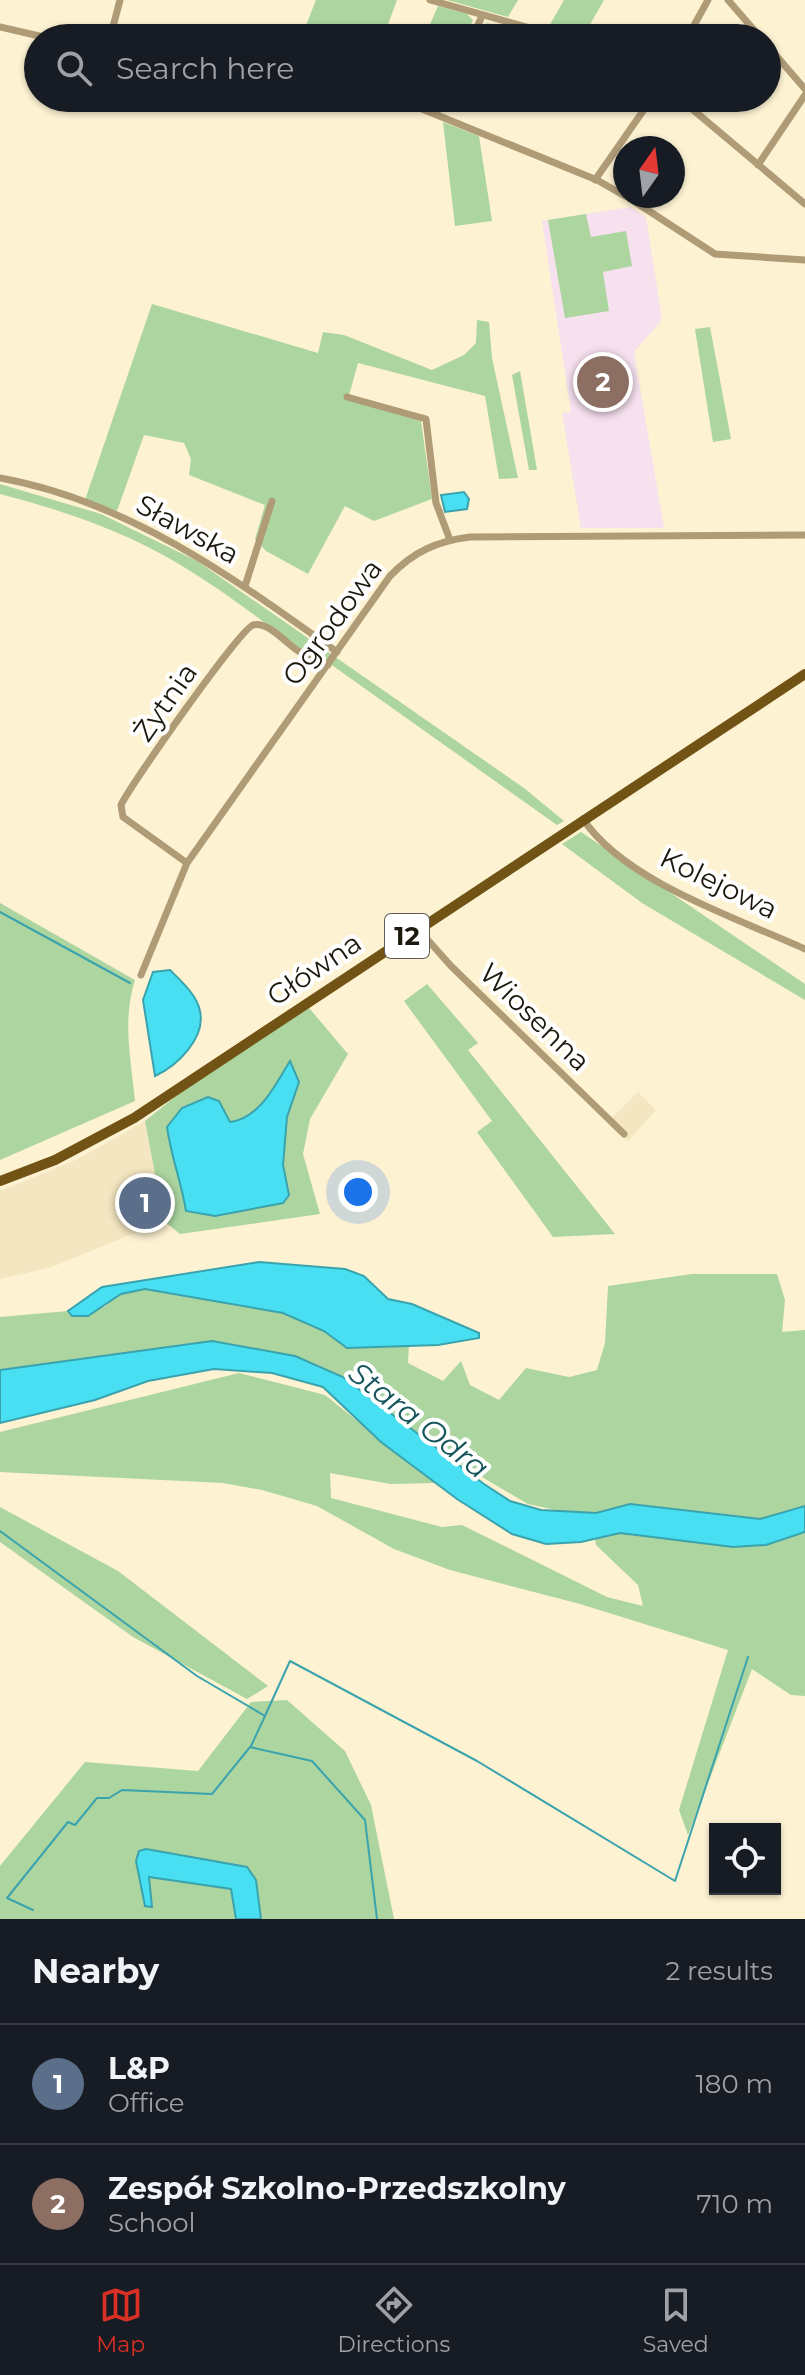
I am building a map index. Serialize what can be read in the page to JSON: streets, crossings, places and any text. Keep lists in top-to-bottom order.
{
  "streets": {
    "main road": ["12", "Główna"],
    "street": [
      "Sławska",
      "Ogrodowa",
      "Żytnia",
      "Kolejowa",
      "Wiosenna"
    ]
  },
  "crossings": [
    ["Sławska", "Ogrodowa"],
    ["Ogrodowa", "Żytnia"],
    ["Kolejowa", "Główna"],
    ["Główna", "Wiosenna"]
  ],
  "water": ["Stara Odra"],
  "north": "top",
  "page": {
    "search": "Search here",
    "pins": ["2", "1"],
    "heading": ["Nearby", "2 results"],
    "list": [
      {
        "mark": "1",
        "name": "L&P",
        "note": "Office",
        "value": "180 m"
      },
      {
        "mark": "2",
        "name": "Zespół Szkolno-Przedszkolny",
        "note": "School",
        "value": "710 m"
      }
    ],
    "nav": ["Map", "Directions", "Saved"]
  }
}
